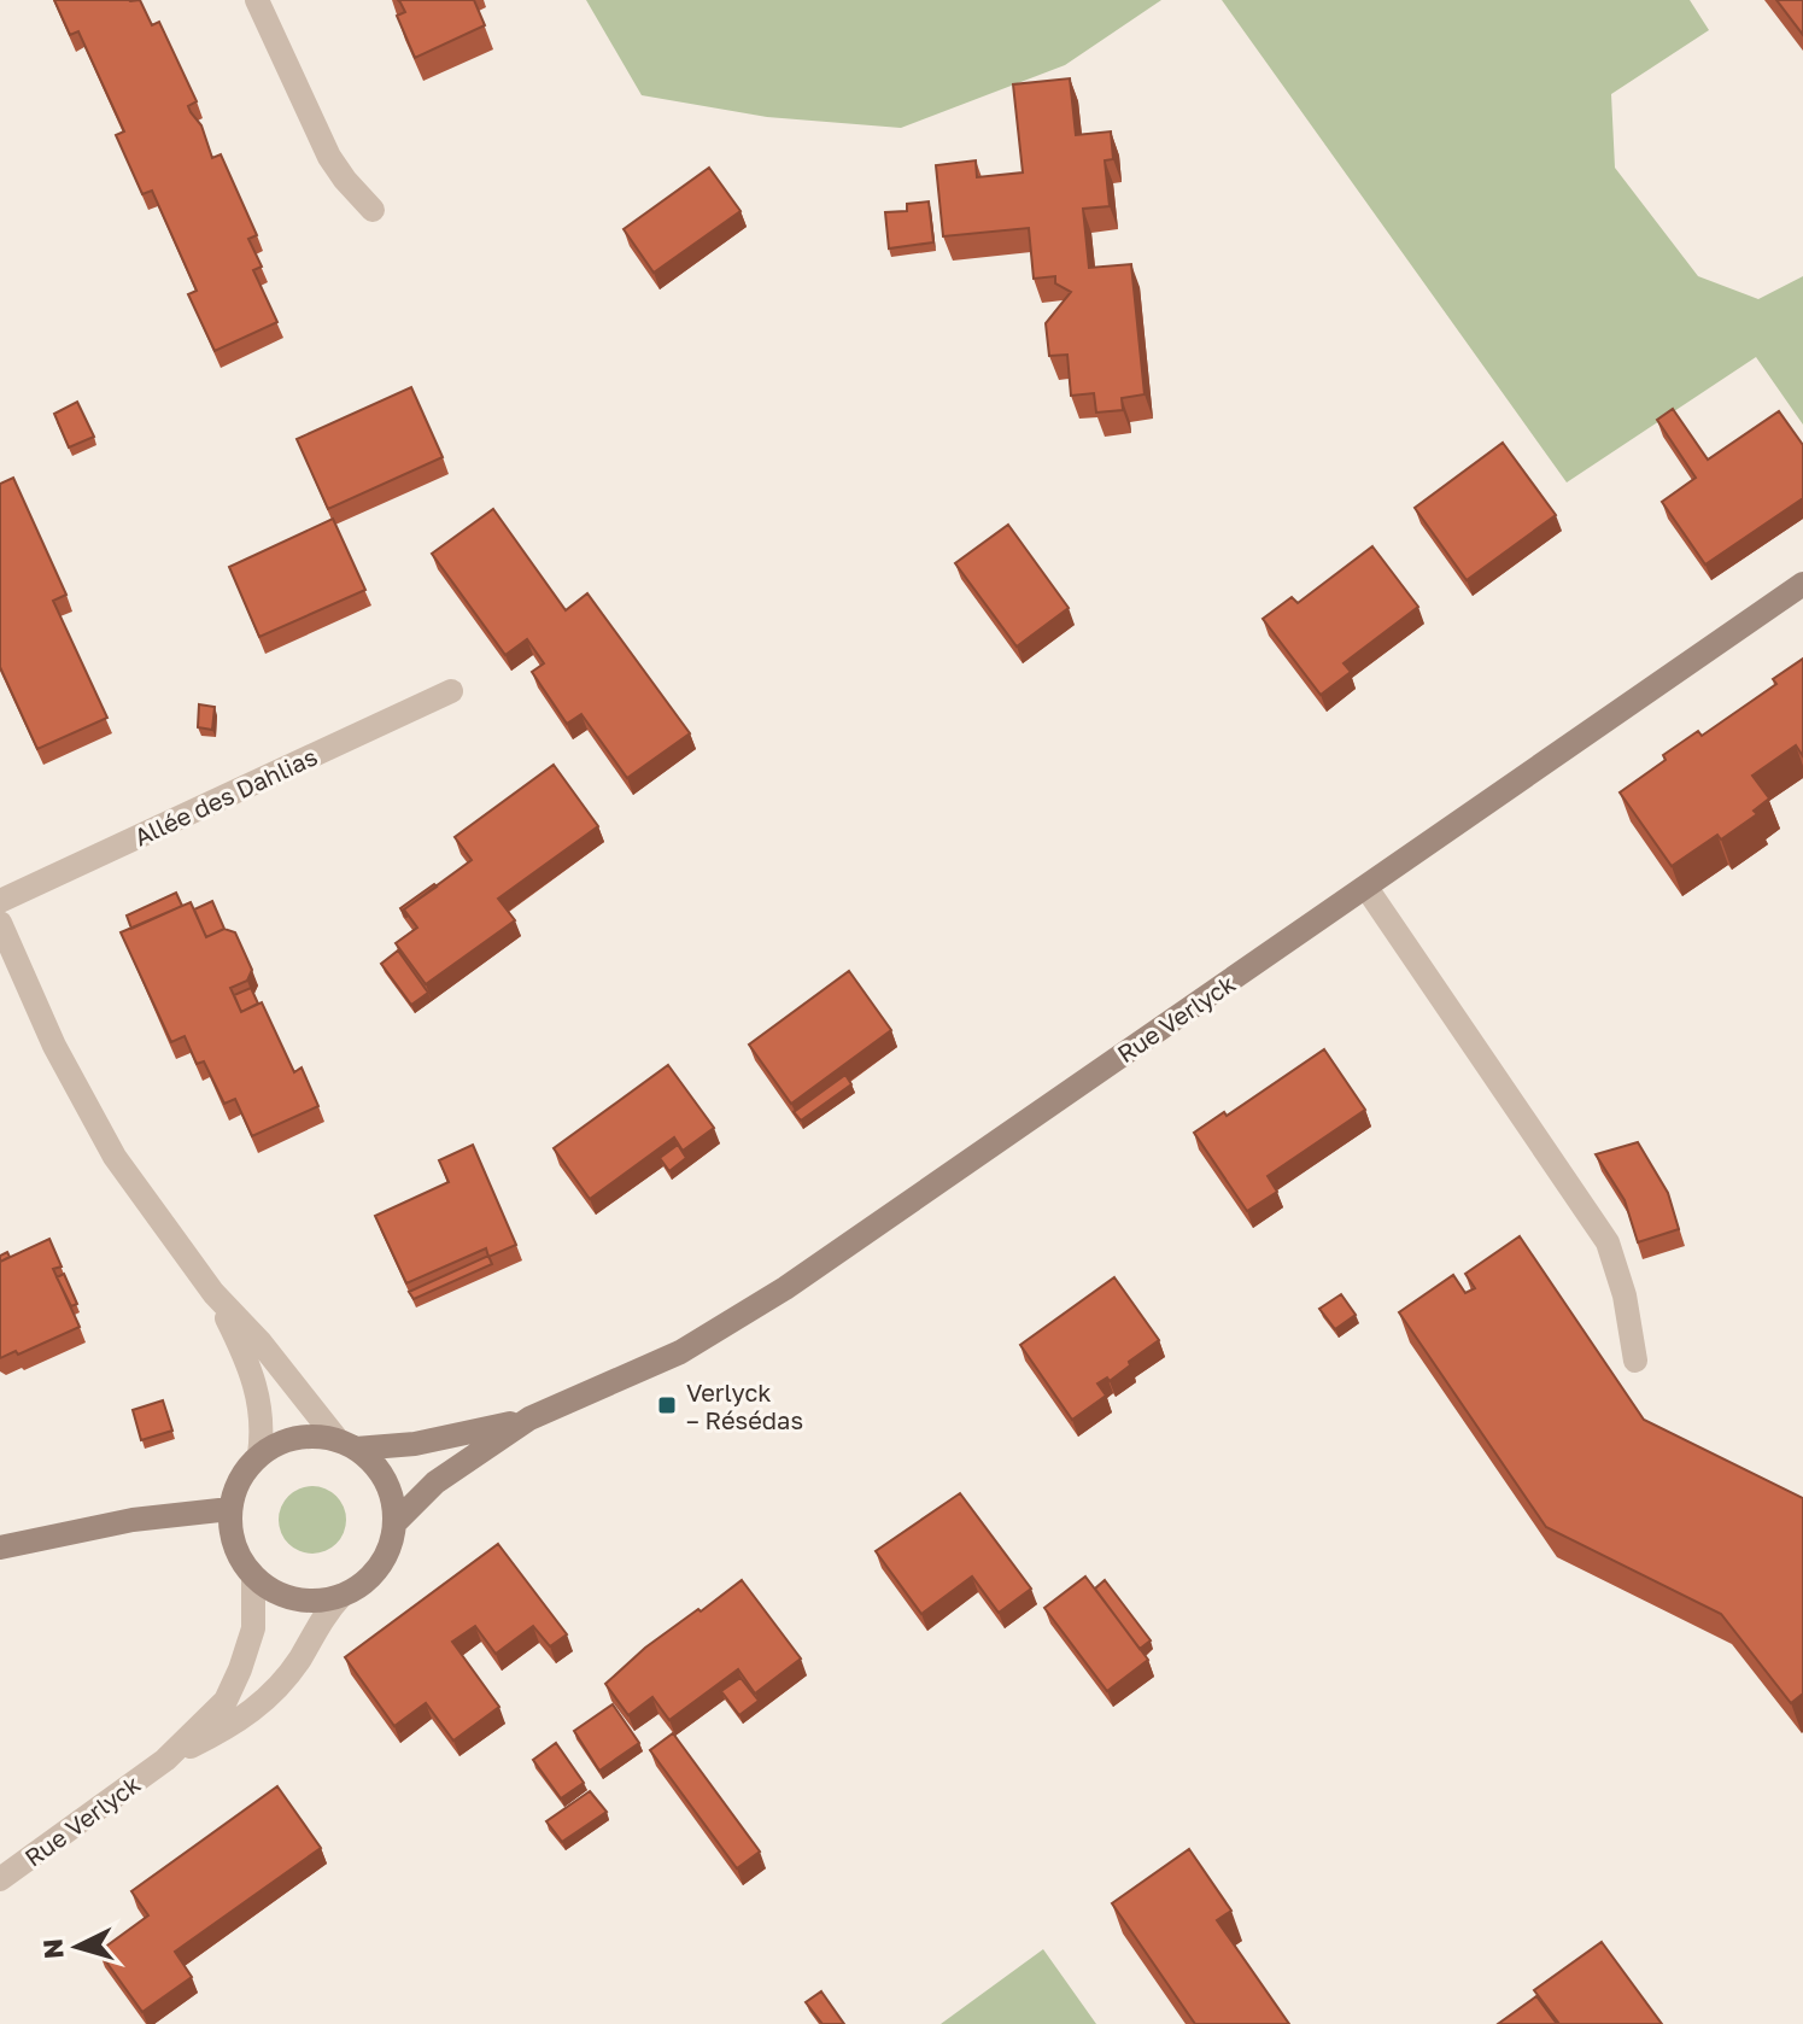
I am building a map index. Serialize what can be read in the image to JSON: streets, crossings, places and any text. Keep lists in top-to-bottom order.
{
  "streets": {
    "street": ["Allée des Dahlias", "Rue Verlyck"]
  },
  "places": {
    "transit": ["Verlyck – Résédas"]
  },
  "north": "left"
}
